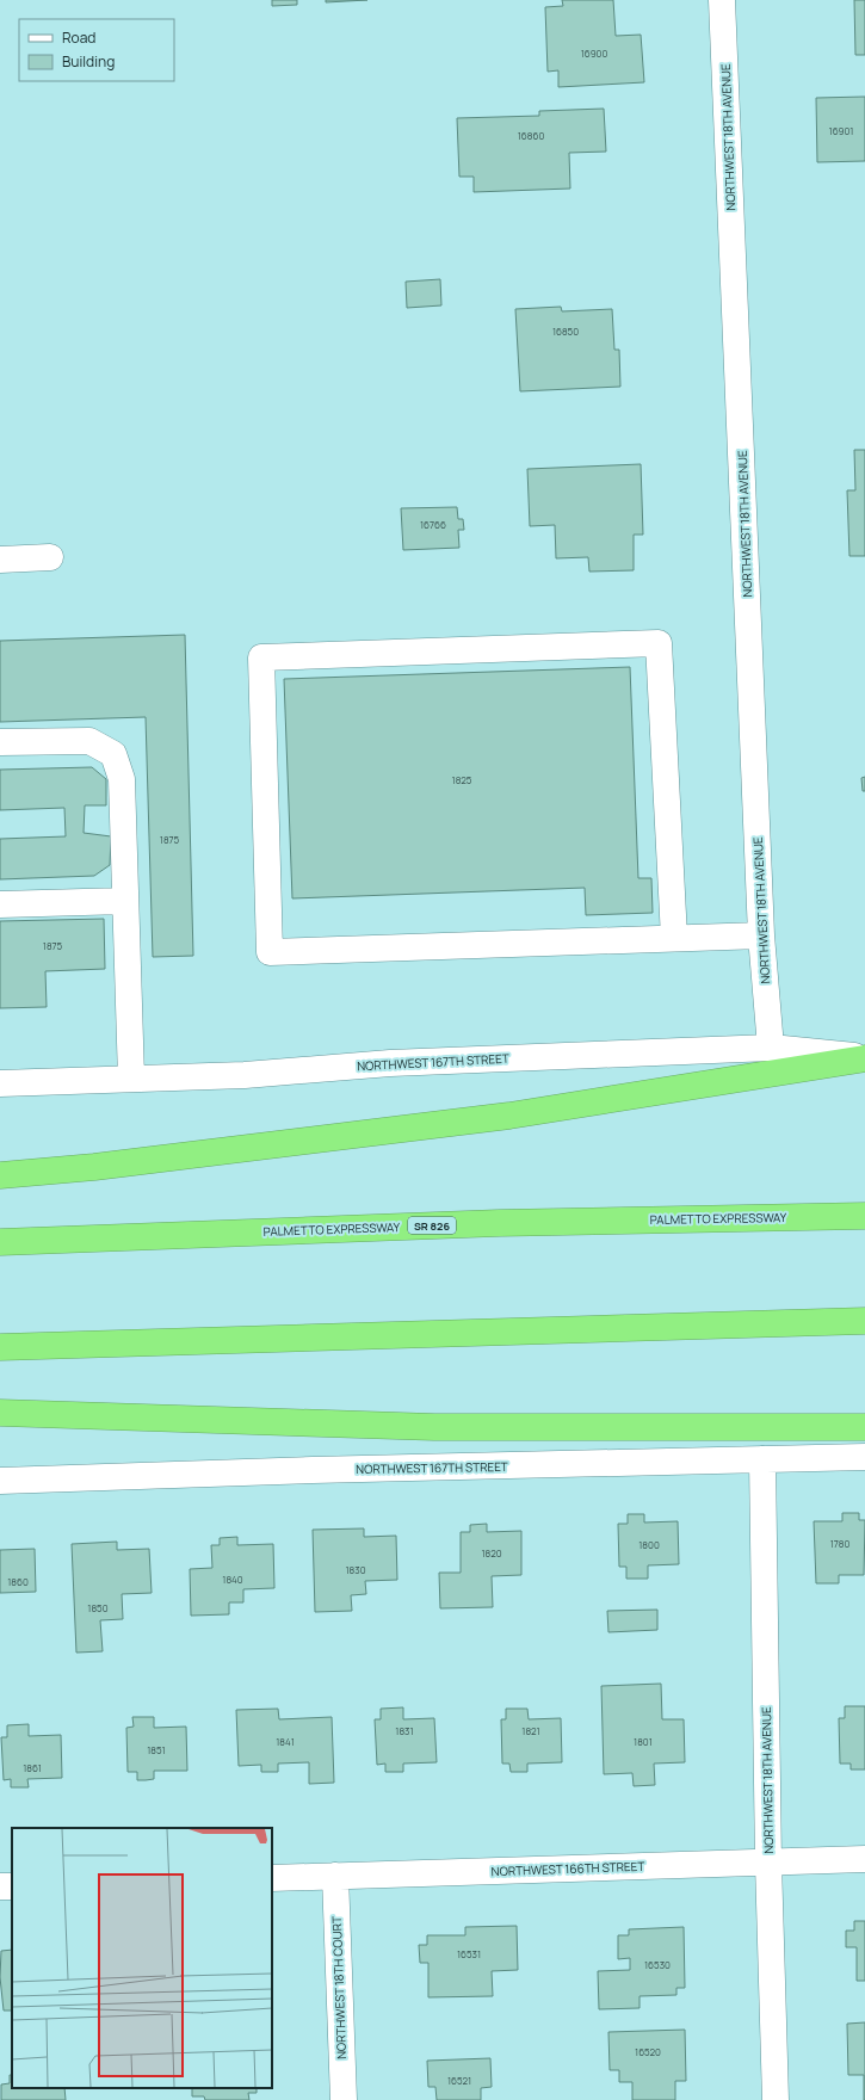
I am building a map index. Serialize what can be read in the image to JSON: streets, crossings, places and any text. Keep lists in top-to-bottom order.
{
  "streets": {
    "highway": ["PALMETTO EXPRESSWAY", "SR 826"],
    "street": [
      "NORTHWEST 18TH AVENUE",
      "NORTHWEST 167TH STREET",
      "NORTHWEST 166TH STREET",
      "NORTHWEST 18TH COURT"
    ]
  },
  "crossings": [
    ["NORTHWEST 18TH AVENUE", "NORTHWEST 167TH STREET"],
    ["NORTHWEST 18TH AVENUE", "NORTHWEST 166TH STREET"],
    ["NORTHWEST 166TH STREET", "NORTHWEST 18TH COURT"]
  ],
  "house_numbers": [
    "16900",
    "16901",
    "16860",
    "16850",
    "16766",
    "1825",
    "1875",
    "1875",
    "1780",
    "1800",
    "1820",
    "1830",
    "1840",
    "1860",
    "1850",
    "1831",
    "1821",
    "1841",
    "1801",
    "1851",
    "1861",
    "16531",
    "16530",
    "16520",
    "16521"
  ],
  "legend": ["Road", "Building"]
}
